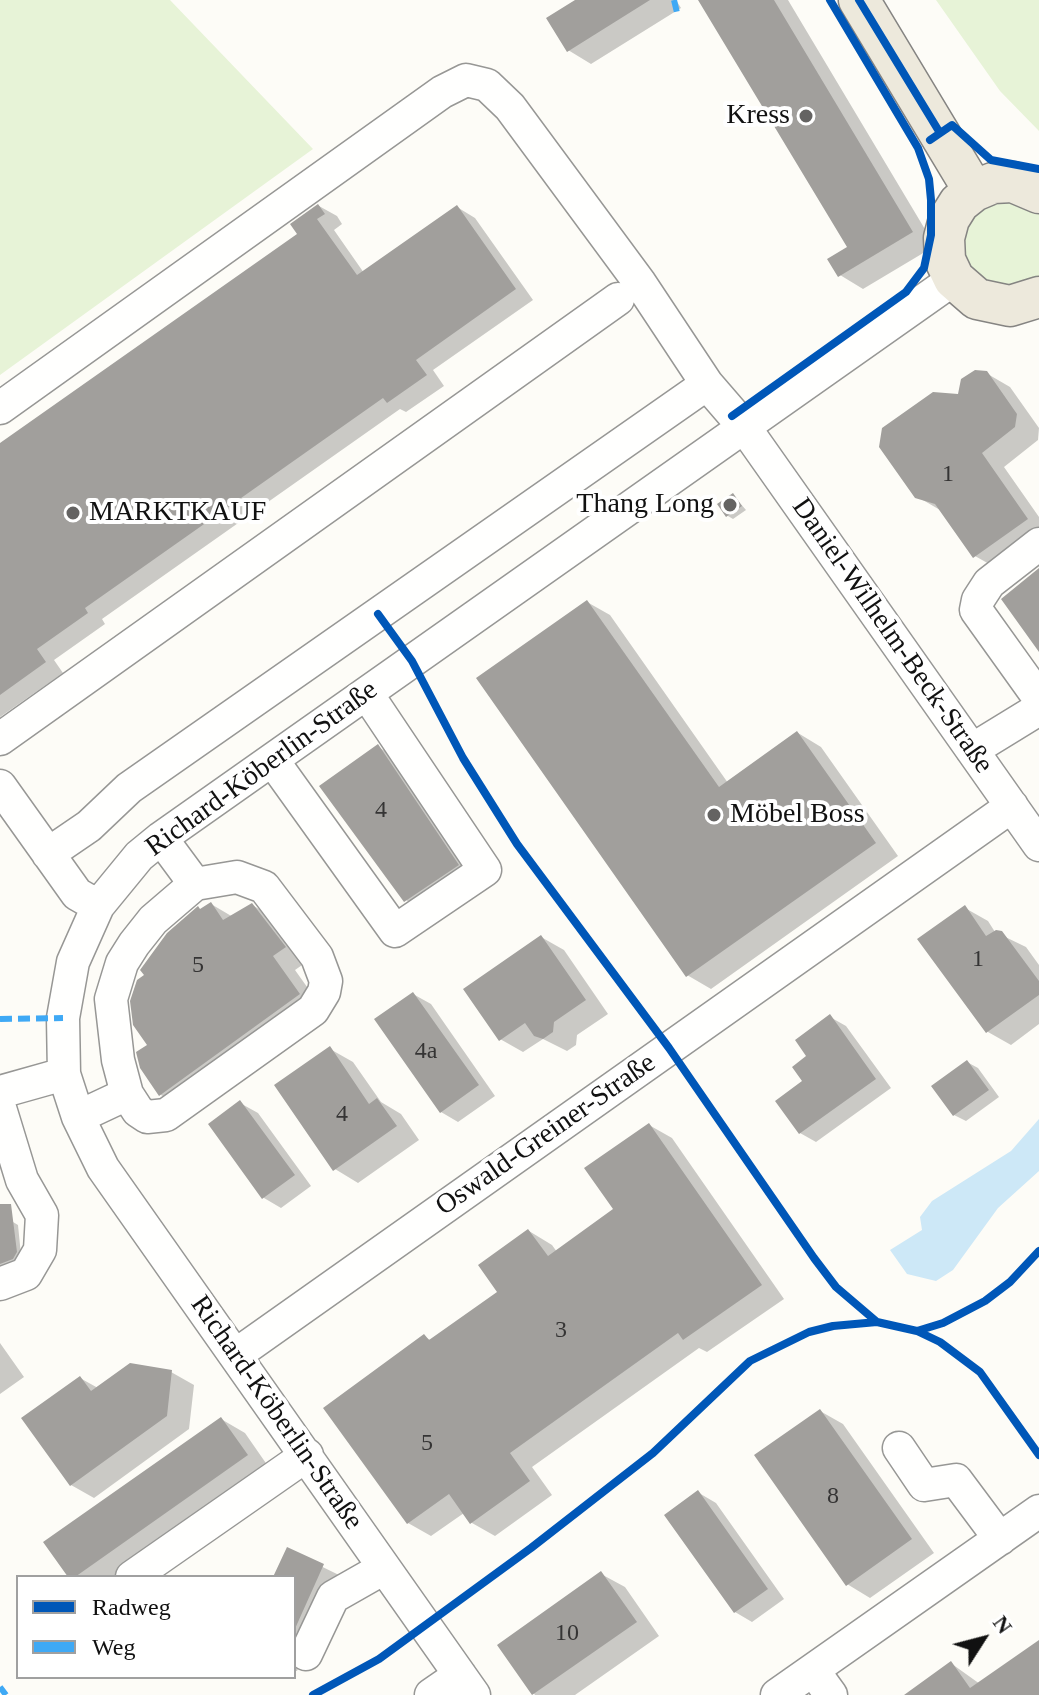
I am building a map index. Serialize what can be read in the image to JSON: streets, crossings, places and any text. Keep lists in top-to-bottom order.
{
  "streets": {
    "street": ["Daniel-Wilhelm-Beck-Straße", "Richard-Köberlin-Straße", "Oswald-Greiner-Straße"]
  },
  "crossings": [
    ["Daniel-Wilhelm-Beck-Straße", "Richard-Köberlin-Straße"],
    ["Daniel-Wilhelm-Beck-Straße", "Oswald-Greiner-Straße"],
    ["Richard-Köberlin-Straße", "Oswald-Greiner-Straße"]
  ],
  "places": [
    "Kress",
    "Thang Long",
    "MARKTKAUF",
    "Möbel Boss"
  ],
  "house_numbers": [
    "1",
    "4",
    "1",
    "5",
    "4a",
    "4",
    "3",
    "5",
    "8",
    "10"
  ],
  "legend": ["Radweg", "Weg"],
  "north": "top right"
}
